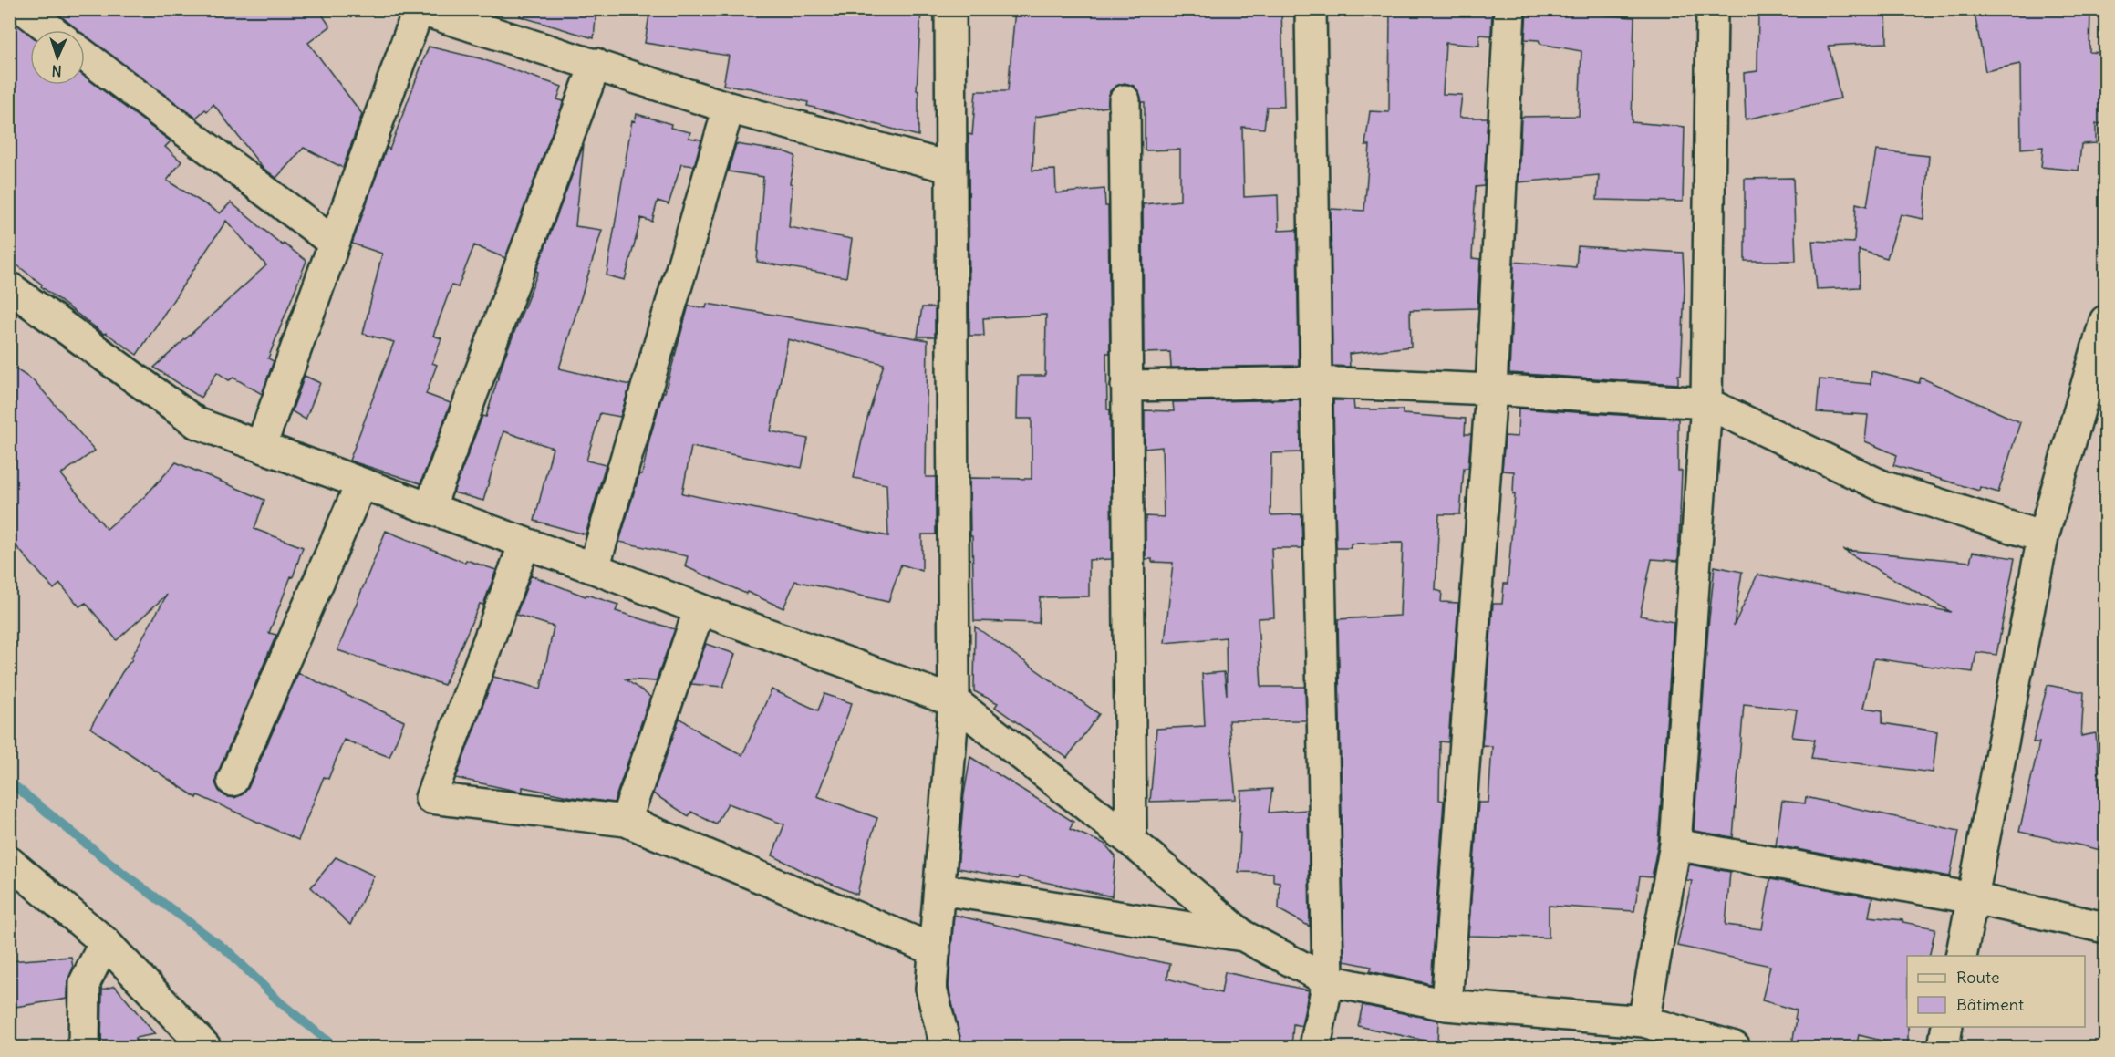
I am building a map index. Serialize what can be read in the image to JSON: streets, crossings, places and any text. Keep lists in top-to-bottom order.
{
  "legend": ["Route", "Bâtiment"],
  "north": "bottom"
}
